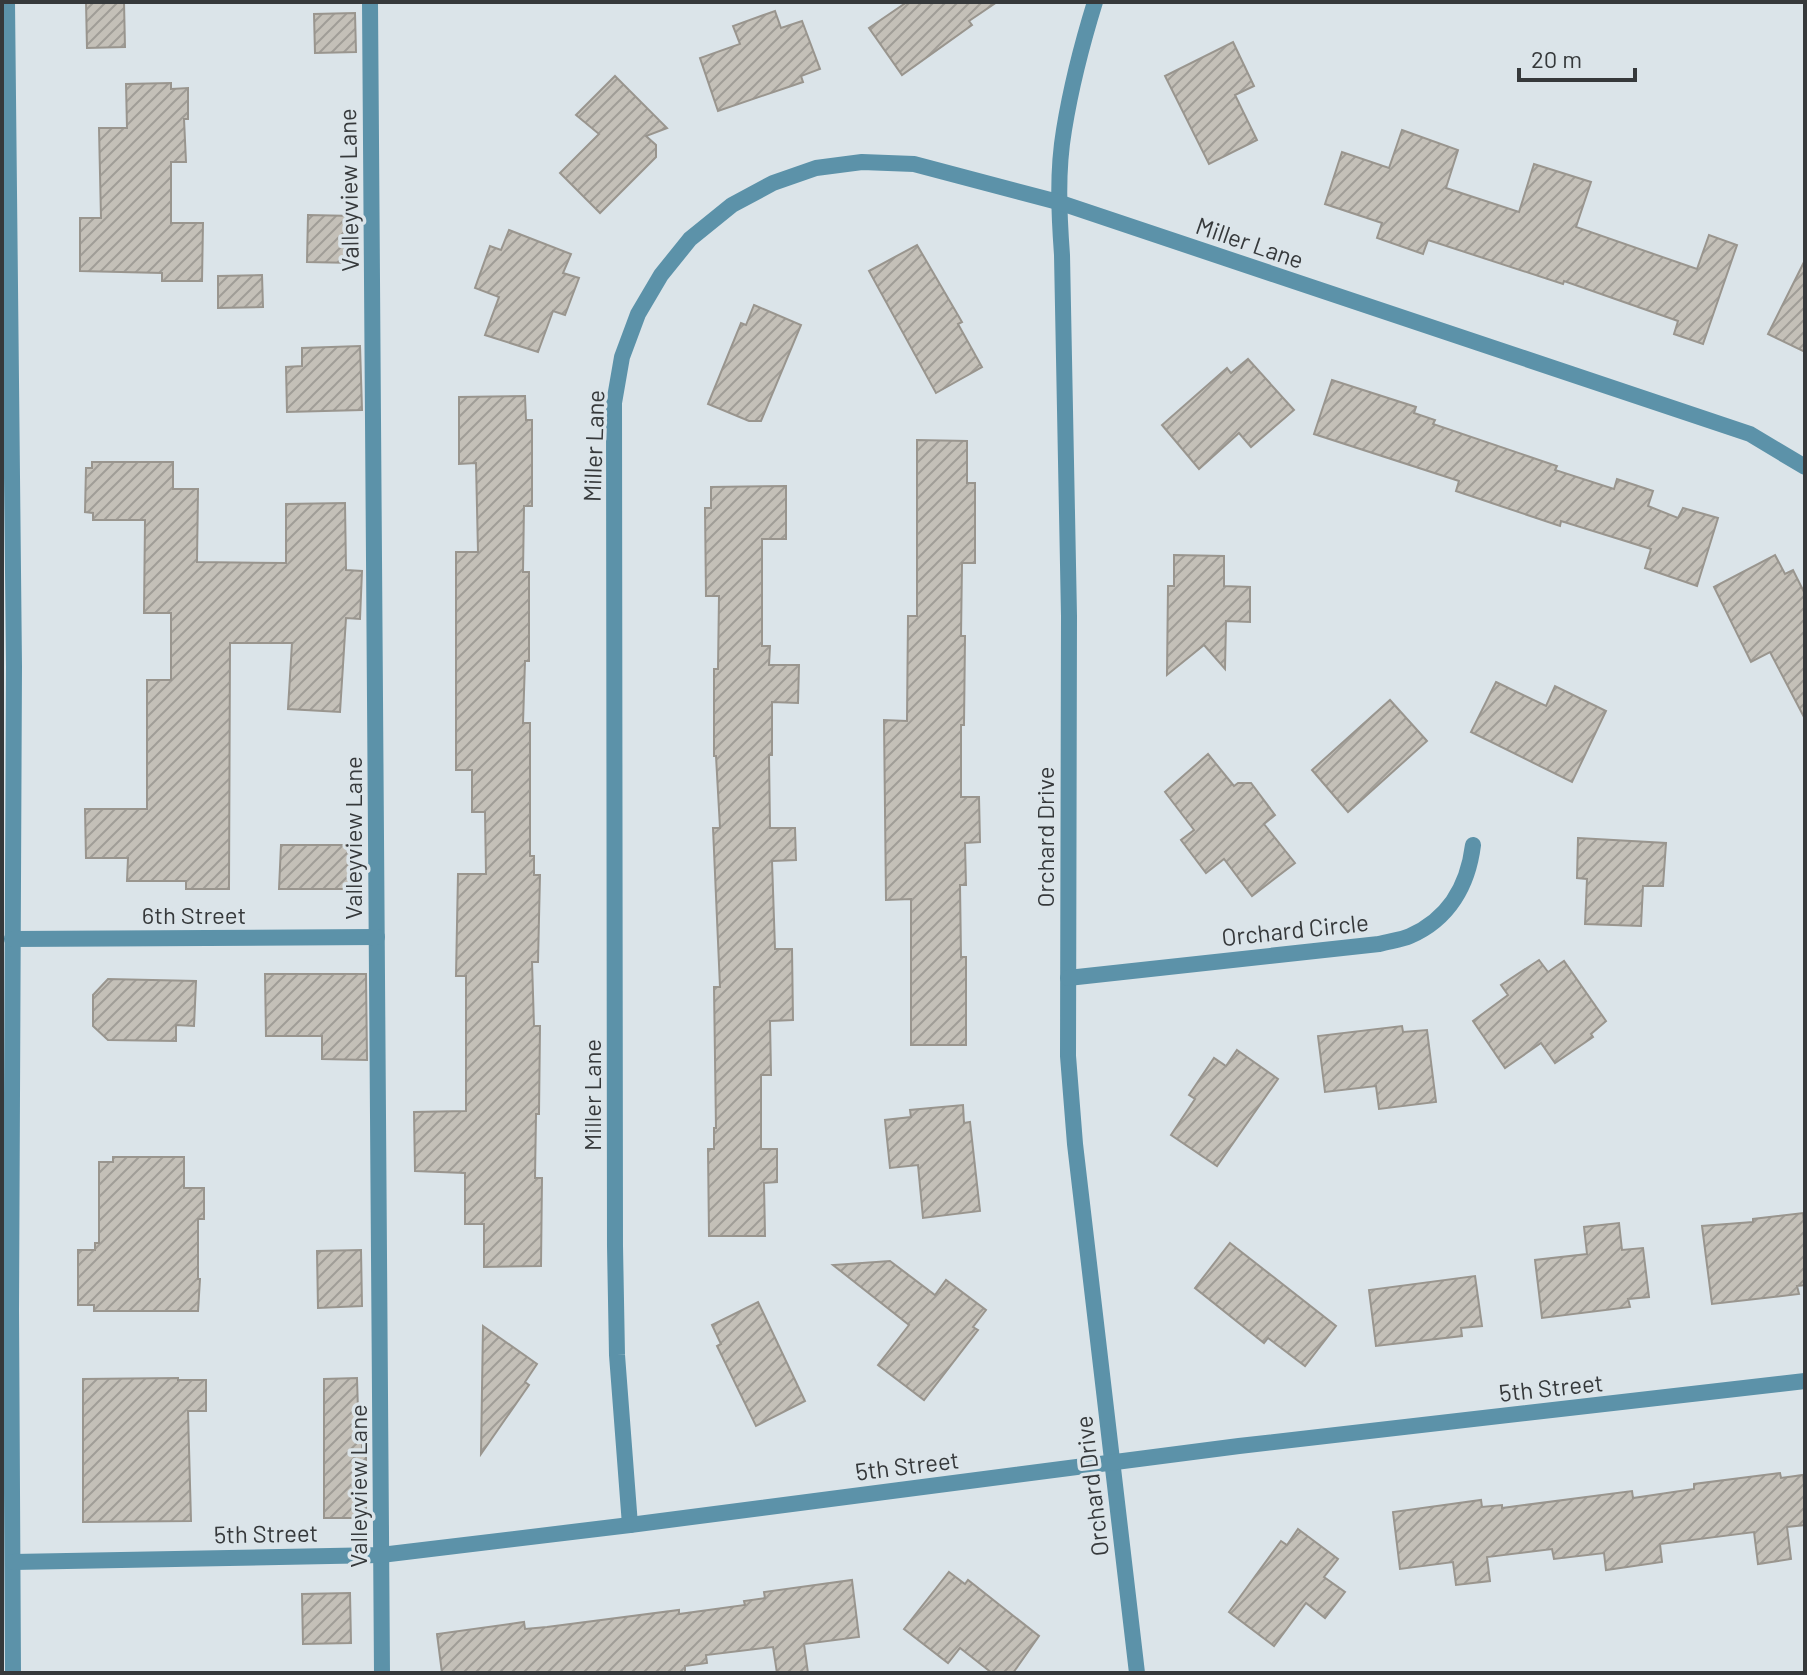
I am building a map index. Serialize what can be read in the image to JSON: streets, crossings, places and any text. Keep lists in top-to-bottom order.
{
  "streets": {
    "street": [
      "Valleyview Lane",
      "Miller Lane",
      "Orchard Drive",
      "6th Street",
      "Orchard Circle",
      "5th Street"
    ]
  },
  "crossings": [
    ["Valleyview Lane", "6th Street"],
    ["Valleyview Lane", "5th Street"],
    ["Miller Lane", "Orchard Drive"],
    ["Miller Lane", "5th Street"],
    ["Orchard Drive", "Orchard Circle"],
    ["Orchard Drive", "5th Street"]
  ],
  "scale_bar": "20 m"
}
